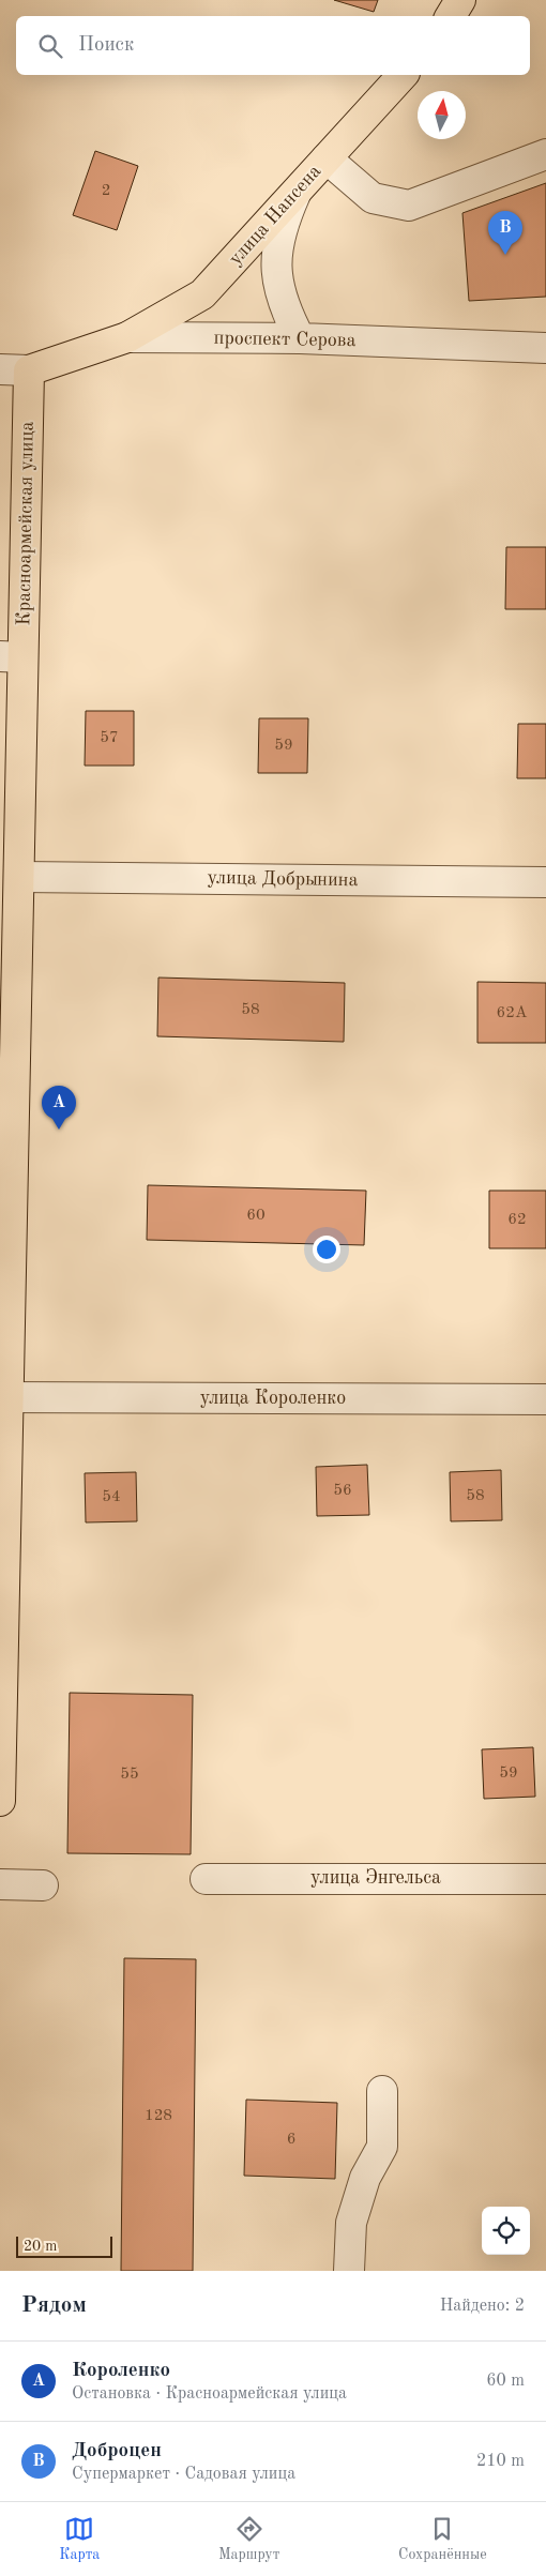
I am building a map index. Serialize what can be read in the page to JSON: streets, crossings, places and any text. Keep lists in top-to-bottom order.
{
  "streets": {
    "main road": ["улица Нансена", "проспект Серова", "Красноармейская улица"],
    "street": ["улица Добрынина", "улица Короленко", "улица Энгельса"]
  },
  "crossings": [
    ["улица Нансена", "проспект Серова"],
    ["проспект Серова", "Красноармейская улица"],
    ["Красноармейская улица", "улица Добрынина"],
    ["Красноармейская улица", "улица Короленко"]
  ],
  "house_numbers": [
    "2",
    "57",
    "59",
    "58",
    "62А",
    "60",
    "62",
    "56",
    "58",
    "54",
    "59",
    "55",
    "128",
    "6"
  ],
  "scale_bar": "20 m",
  "north": "top",
  "page": {
    "search": "Поиск",
    "pins": ["B", "A"],
    "scale": "20 m",
    "heading": ["Рядом", "Найдено: 2"],
    "list": [
      {
        "mark": "A",
        "name": "Короленко",
        "note": "Остановка · Красноармейская улица",
        "value": "60 m"
      },
      {
        "mark": "B",
        "name": "Доброцен",
        "note": "Супермаркет · Садовая улица",
        "value": "210 m"
      }
    ],
    "nav": ["Карта", "Маршрут", "Сохранённые"]
  }
}
